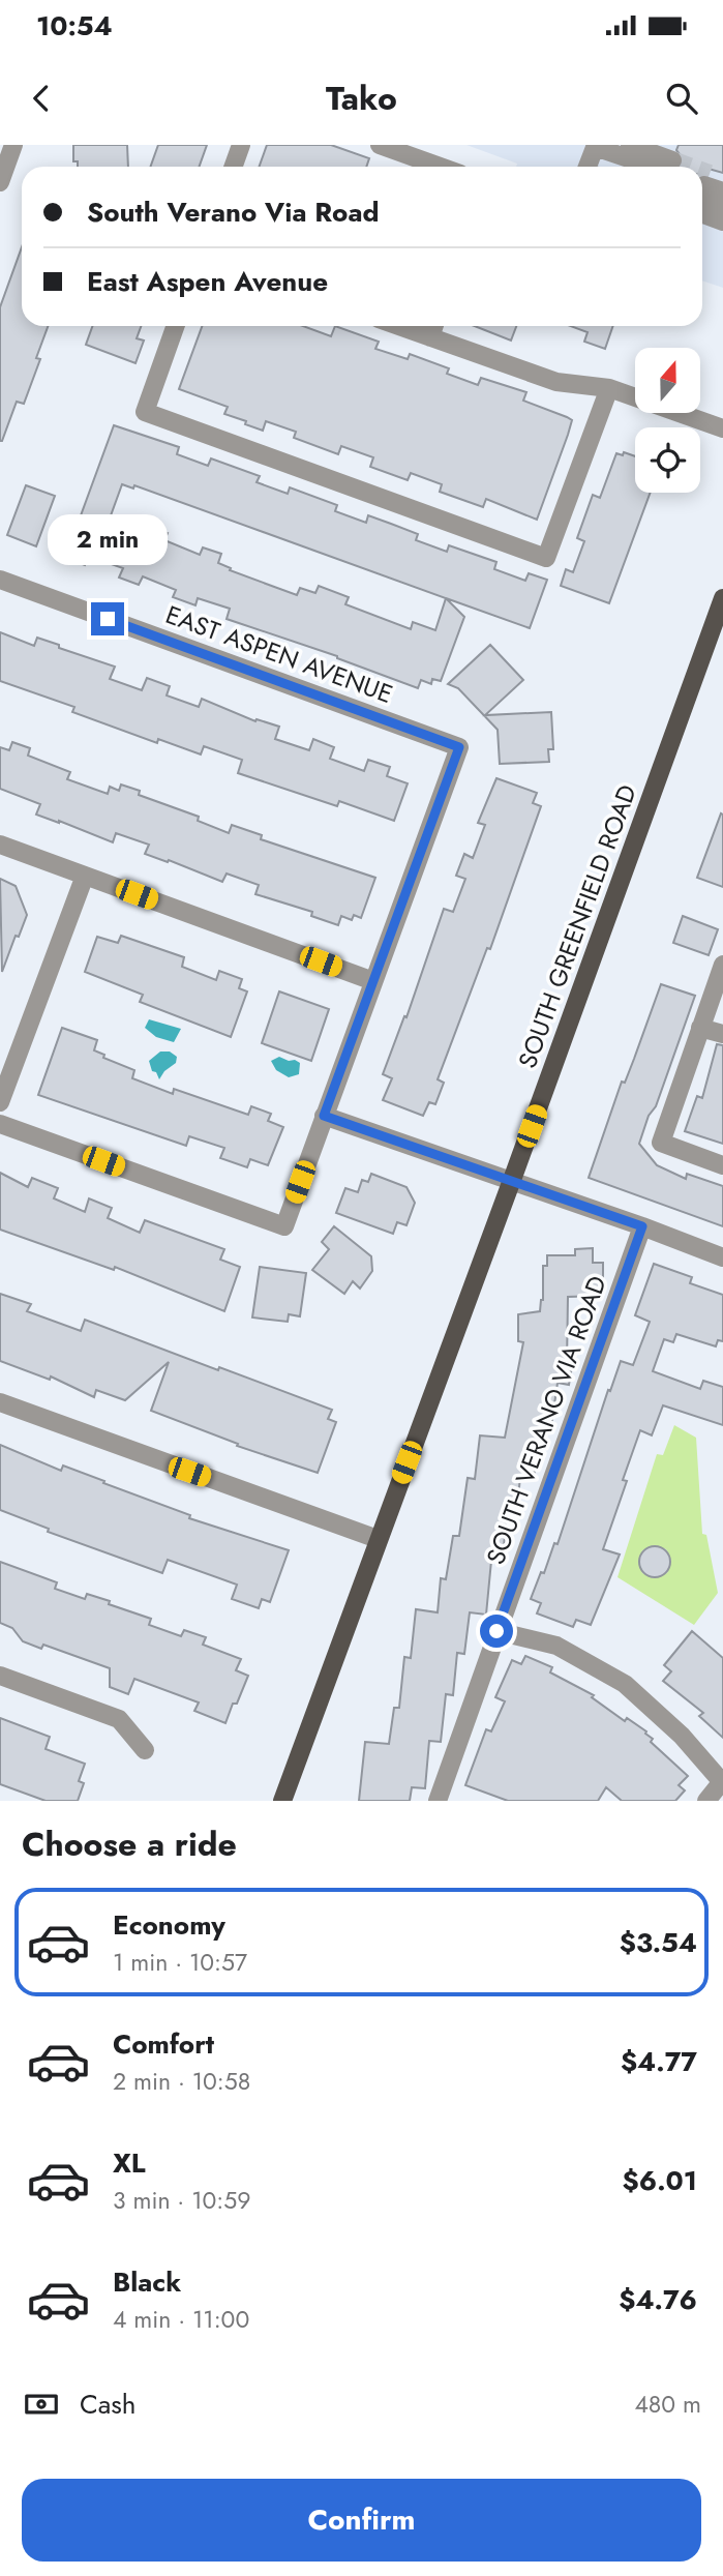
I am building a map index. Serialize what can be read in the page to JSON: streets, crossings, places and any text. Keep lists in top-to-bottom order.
{
  "streets": {
    "main road": ["SOUTH GREENFIELD ROAD"],
    "street": ["EAST ASPEN AVENUE", "SOUTH VERANO VIA ROAD"]
  },
  "north": "top",
  "page": {
    "status": "10:54",
    "header": "Tako",
    "banner": ["South Verano Via Road", "East Aspen Avenue"],
    "bubble": "2 min",
    "heading": "Choose a ride",
    "list": [
      {
        "name": "Economy",
        "note": "1 min · 10:57",
        "value": "$3.54"
      },
      {
        "name": "Comfort",
        "note": "2 min · 10:58",
        "value": "$4.77"
      },
      {
        "name": "XL",
        "note": "3 min · 10:59",
        "value": "$6.01"
      },
      {
        "name": "Black",
        "note": "4 min · 11:00",
        "value": "$4.76"
      }
    ],
    "pay": ["Cash", "480 m"],
    "buttons": "Confirm"
  }
}
